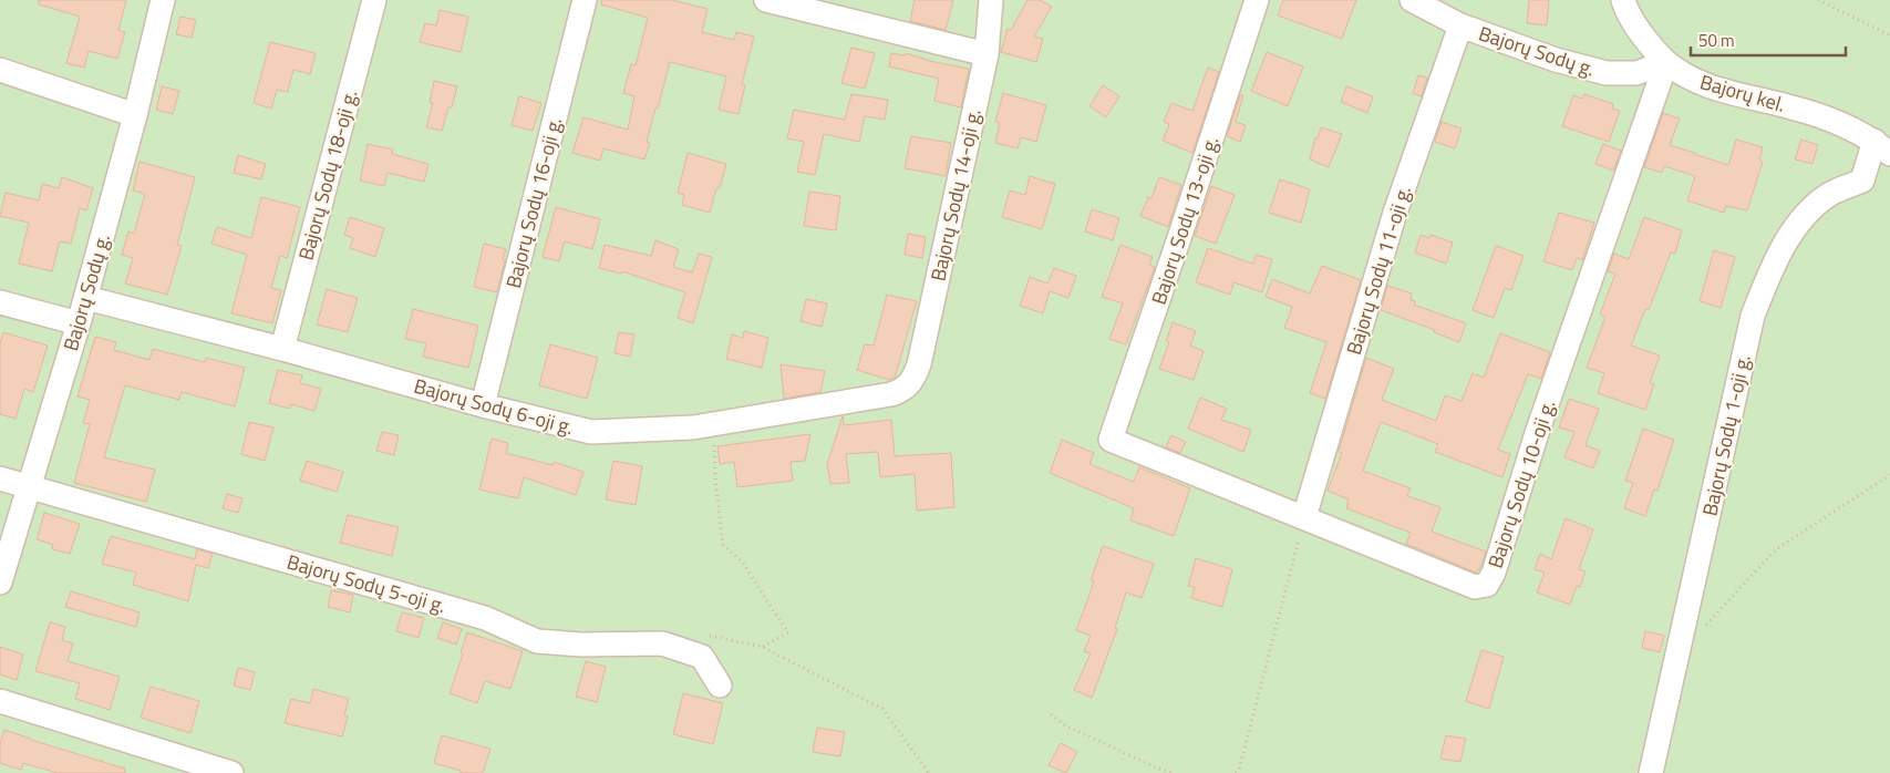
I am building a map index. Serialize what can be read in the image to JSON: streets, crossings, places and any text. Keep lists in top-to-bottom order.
{
  "streets": {
    "street": [
      "Bajorų Sodų g.",
      "Bajorų kel.",
      "Bajorų Sodų 18-oji g.",
      "Bajorų Sodų 14-oji g.",
      "Bajorų Sodų 16-oji g.",
      "Bajorų Sodų 13-oji g.",
      "Bajorų Sodų 11-oji g.",
      "Bajorų Sodų 6-oji g.",
      "Bajorų Sodų 1-oji g.",
      "Bajorų Sodų 10-oji g.",
      "Bajorų Sodų 5-oji g."
    ]
  },
  "crossings": [
    ["Bajorų Sodų g.", "Bajorų kel."],
    ["Bajorų Sodų g.", "Bajorų Sodų 11-oji g."],
    ["Bajorų Sodų g.", "Bajorų Sodų 6-oji g."],
    ["Bajorų Sodų g.", "Bajorų Sodų 10-oji g."],
    ["Bajorų Sodų g.", "Bajorų Sodų 5-oji g."],
    ["Bajorų kel.", "Bajorų Sodų 1-oji g."],
    ["Bajorų kel.", "Bajorų Sodų 10-oji g."],
    ["Bajorų Sodų 18-oji g.", "Bajorų Sodų 6-oji g."],
    ["Bajorų Sodų 14-oji g.", "Bajorų Sodų 6-oji g."],
    ["Bajorų Sodų 16-oji g.", "Bajorų Sodų 6-oji g."],
    ["Bajorų Sodų 13-oji g.", "Bajorų Sodų 10-oji g."],
    ["Bajorų Sodų 11-oji g.", "Bajorų Sodų 10-oji g."]
  ],
  "scale_bar": "50 m"
}
